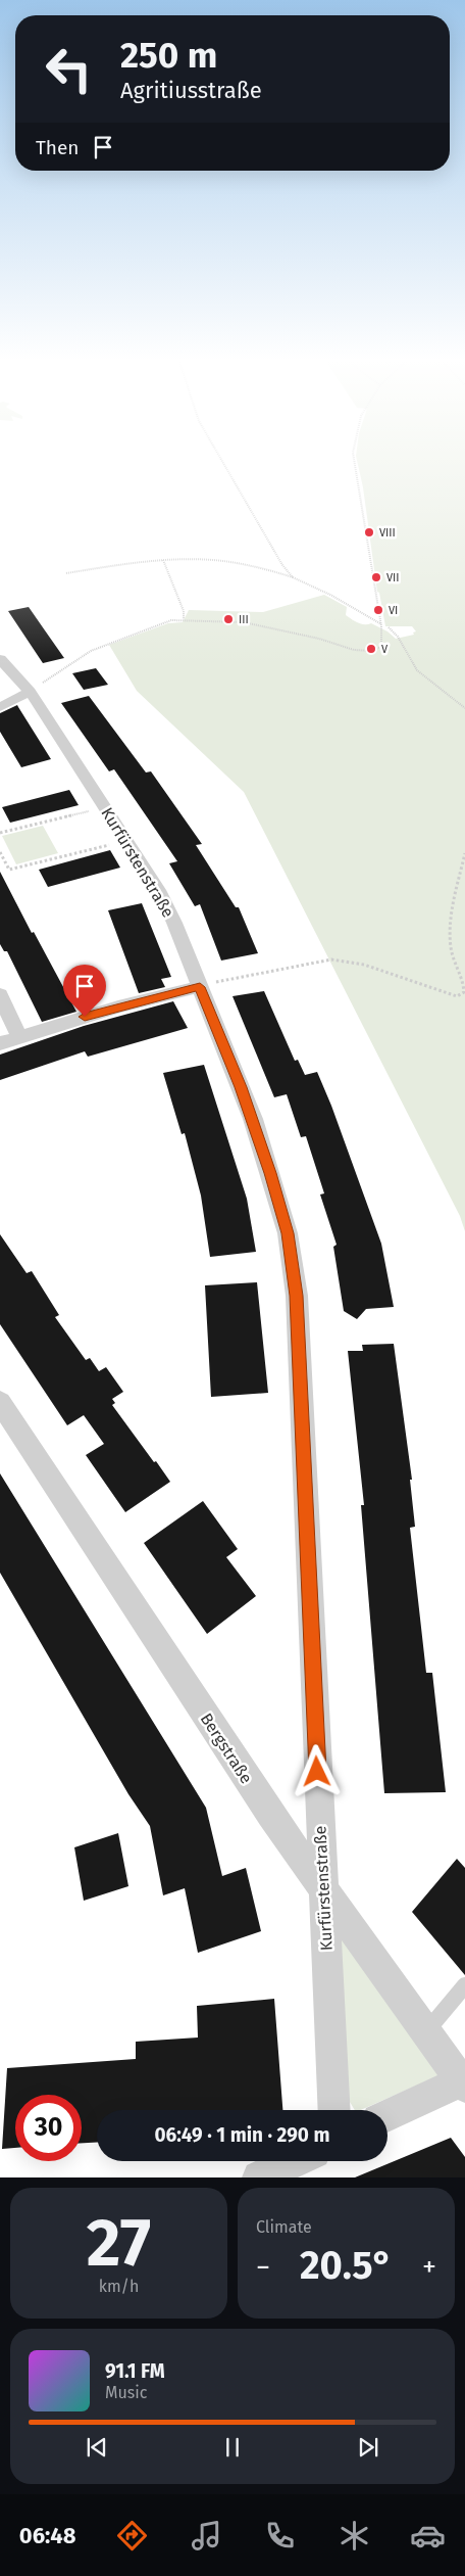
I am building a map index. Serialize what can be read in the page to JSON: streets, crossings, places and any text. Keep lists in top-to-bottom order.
{
  "streets": {
    "street": ["Kurfürstenstraße", "Bergstraße"]
  },
  "crossings": [
    ["Kurfürstenstraße", "Bergstraße"]
  ],
  "places": [
    "VIII",
    "VII",
    "VI",
    "III",
    "V"
  ],
  "page": {
    "turn": ["250 m", "Agritiusstraße"],
    "then": "Then",
    "limit": "30",
    "trip": "06:49 · 1 min · 290 m",
    "tile": [
      ["27", "km/h"],
      "Climate"
    ],
    "heat": ["−", "20.5°", "+"],
    "song": ["91.1 FM", "Music"],
    "tabs": "06:48"
  }
}
